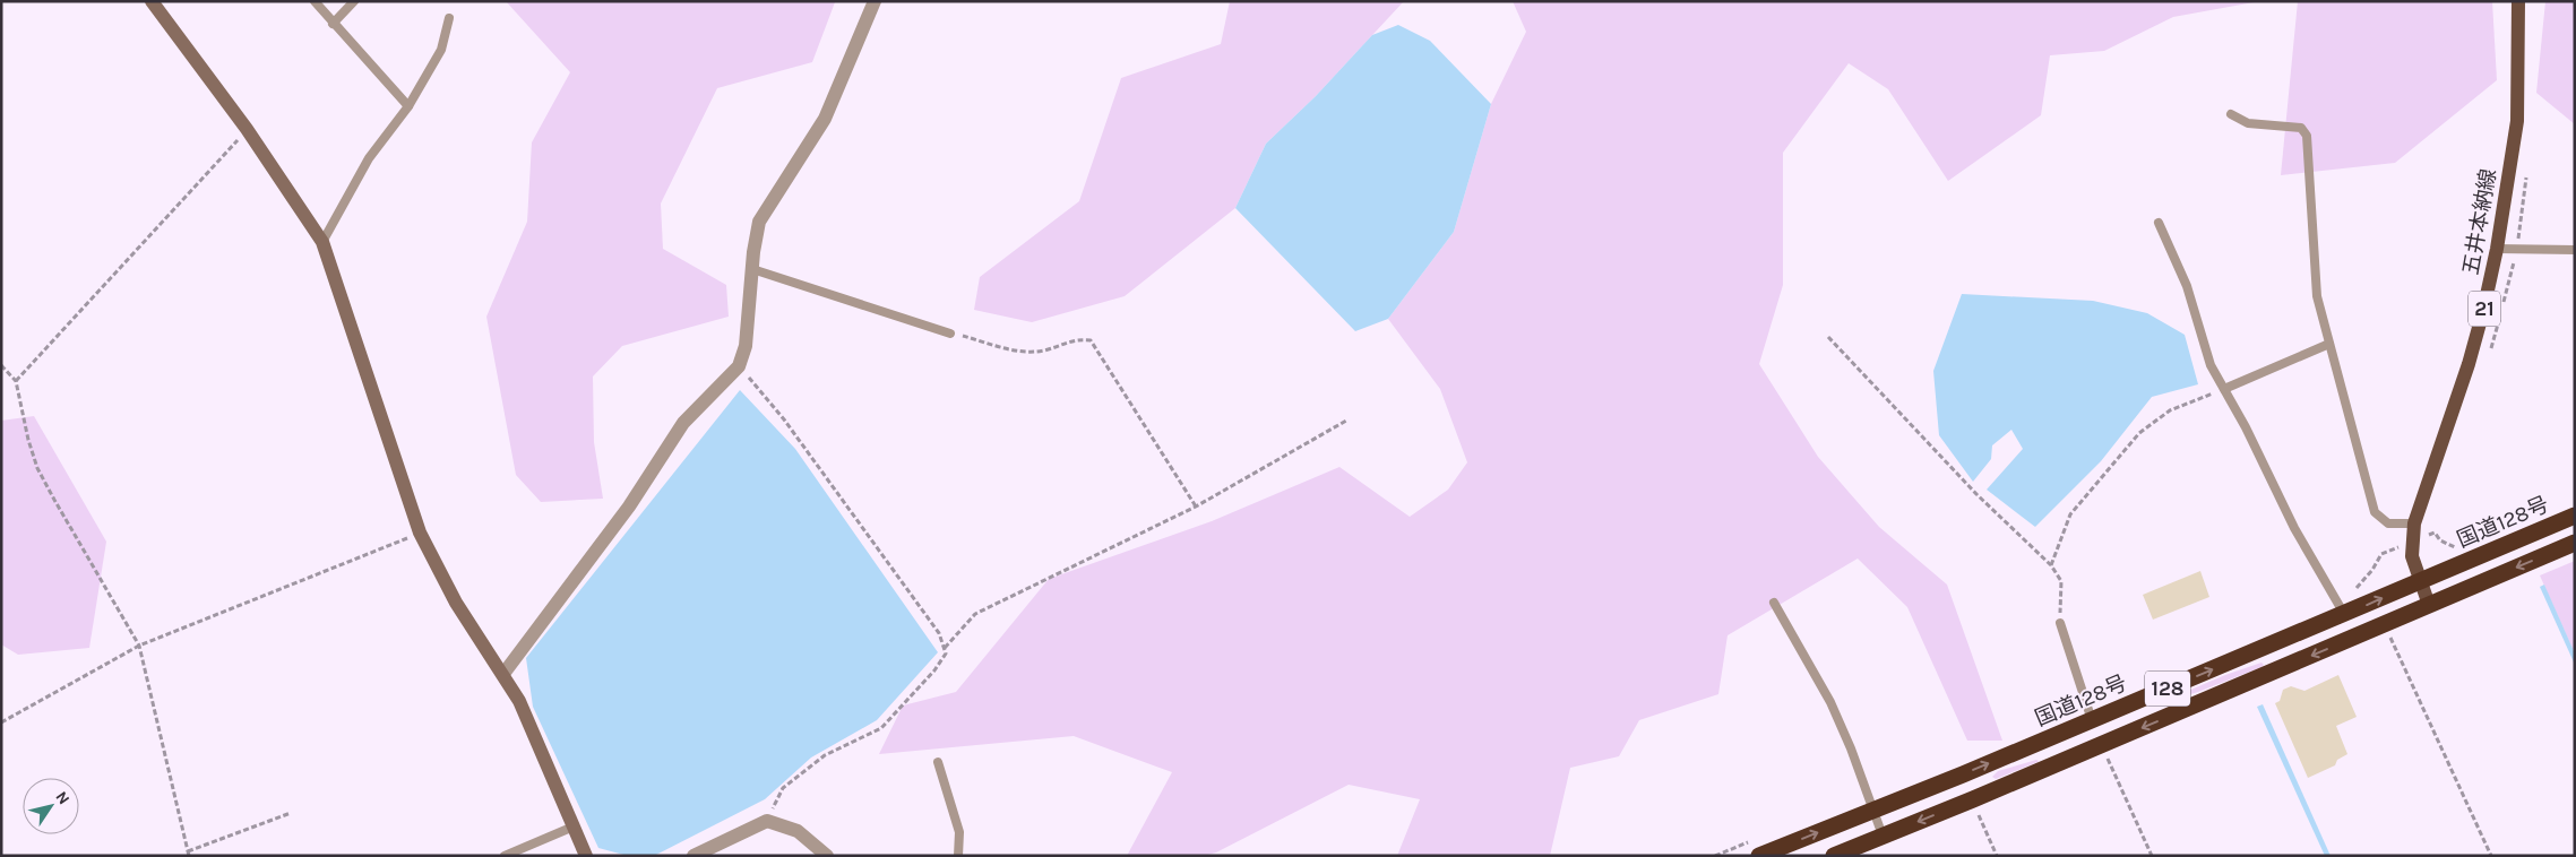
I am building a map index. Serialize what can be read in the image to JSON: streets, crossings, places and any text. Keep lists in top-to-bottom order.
{
  "streets": {
    "highway": ["国道128号", "128"],
    "main road": ["五井本納線", "21"]
  },
  "crossings": [
    ["五井本納線", "国道128号"],
    ["五井本納線", "128"]
  ],
  "north": "top right"
}
